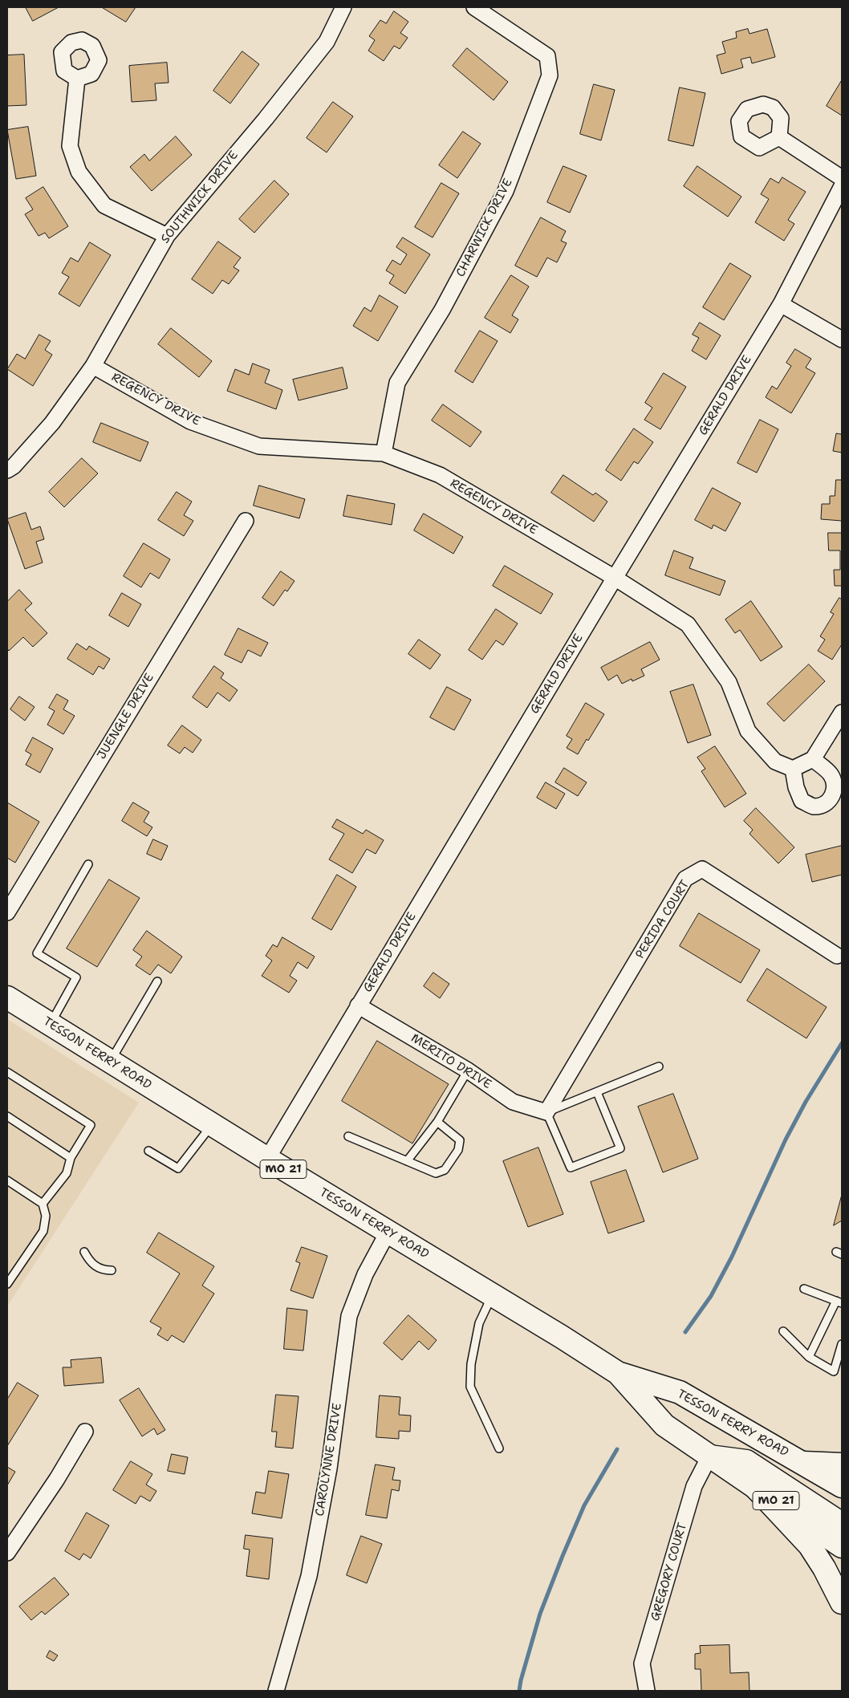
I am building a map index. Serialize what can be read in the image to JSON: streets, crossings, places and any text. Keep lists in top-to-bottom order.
{
  "streets": {
    "main road": ["TESSON FERRY ROAD", "MO 21"],
    "street": [
      "SOUTHWICK DRIVE",
      "CHARWICK DRIVE",
      "GERALD DRIVE",
      "REGENCY DRIVE",
      "JUENGLE DRIVE",
      "PERIDA COURT",
      "MERITO DRIVE",
      "CAROLYNNE DRIVE",
      "GREGORY COURT"
    ]
  },
  "crossings": [
    ["SOUTHWICK DRIVE", "REGENCY DRIVE"],
    ["CHARWICK DRIVE", "REGENCY DRIVE"],
    ["GERALD DRIVE", "REGENCY DRIVE"],
    ["GERALD DRIVE", "TESSON FERRY ROAD"],
    ["GERALD DRIVE", "MERITO DRIVE"],
    ["PERIDA COURT", "MERITO DRIVE"],
    ["TESSON FERRY ROAD", "CAROLYNNE DRIVE"],
    ["TESSON FERRY ROAD", "GREGORY COURT"]
  ]
}
